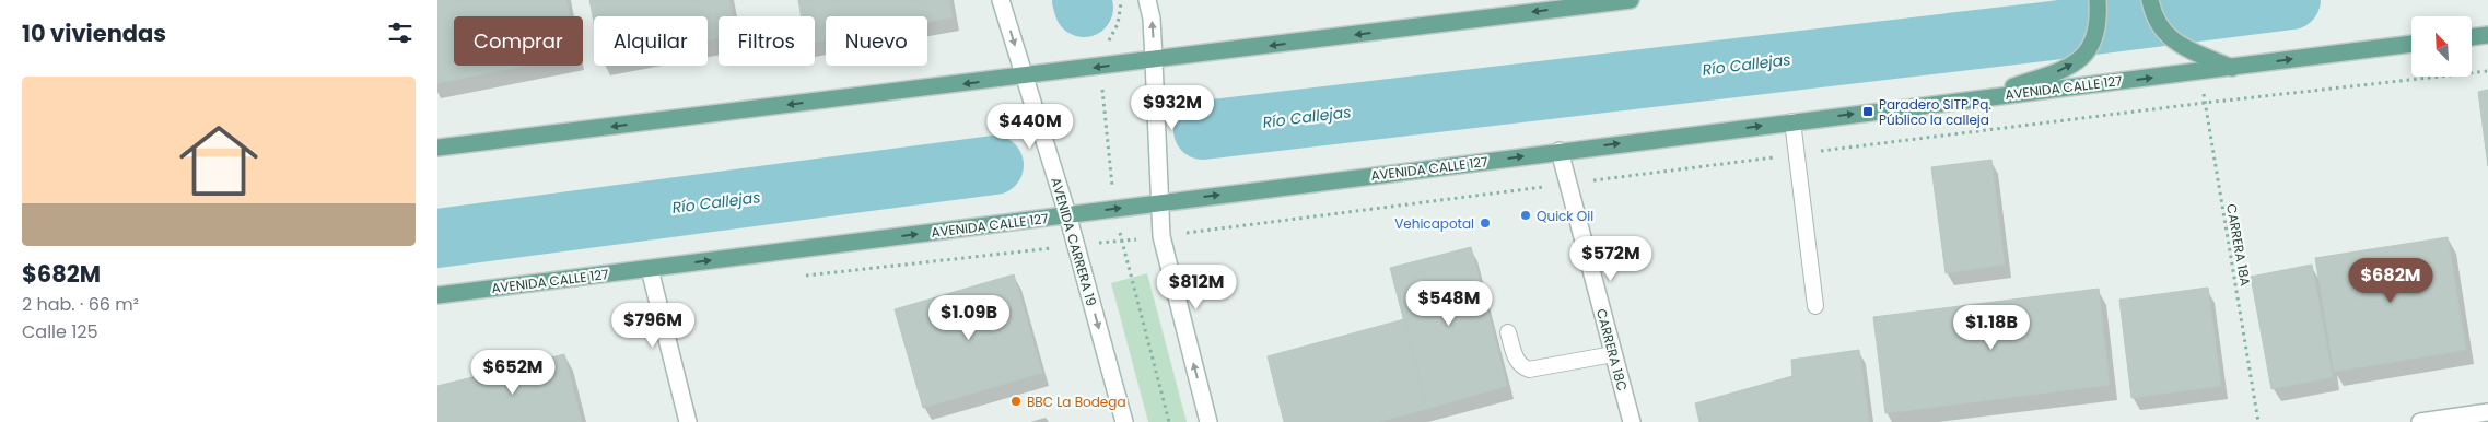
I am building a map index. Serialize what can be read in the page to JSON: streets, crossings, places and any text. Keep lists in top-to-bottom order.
{
  "streets": {
    "main road": ["AVENIDA CALLE 127", "AVENIDA CARRERA 19", "CARRERA 18C"],
    "path": ["CARRERA 18A"]
  },
  "crossings": [
    ["AVENIDA CALLE 127", "AVENIDA CARRERA 19"],
    ["AVENIDA CALLE 127", "CARRERA 18A"],
    ["AVENIDA CALLE 127", "CARRERA 18C"]
  ],
  "water": ["Río Callejas"],
  "places": {
    "transit": ["Paradero SITP Pq. Público la calleja"],
    "other": ["Quick Oil", "Vehicapotal", "BBC La Bodega"]
  },
  "north": "top left",
  "page": {
    "heading": "10 viviendas",
    "chip": [
      "Comprar",
      "Alquilar",
      "Filtros",
      "Nuevo"
    ],
    "list": [
      {
        "name": "$682M",
        "note": "2 hab. · 66 m² · Calle 125"
      }
    ],
    "price": [
      "$932M",
      "$440M",
      "$572M",
      "$682M",
      "$812M",
      "$548M",
      "$1.09B",
      "$796M",
      "$1.18B",
      "$652M"
    ]
  }
}
